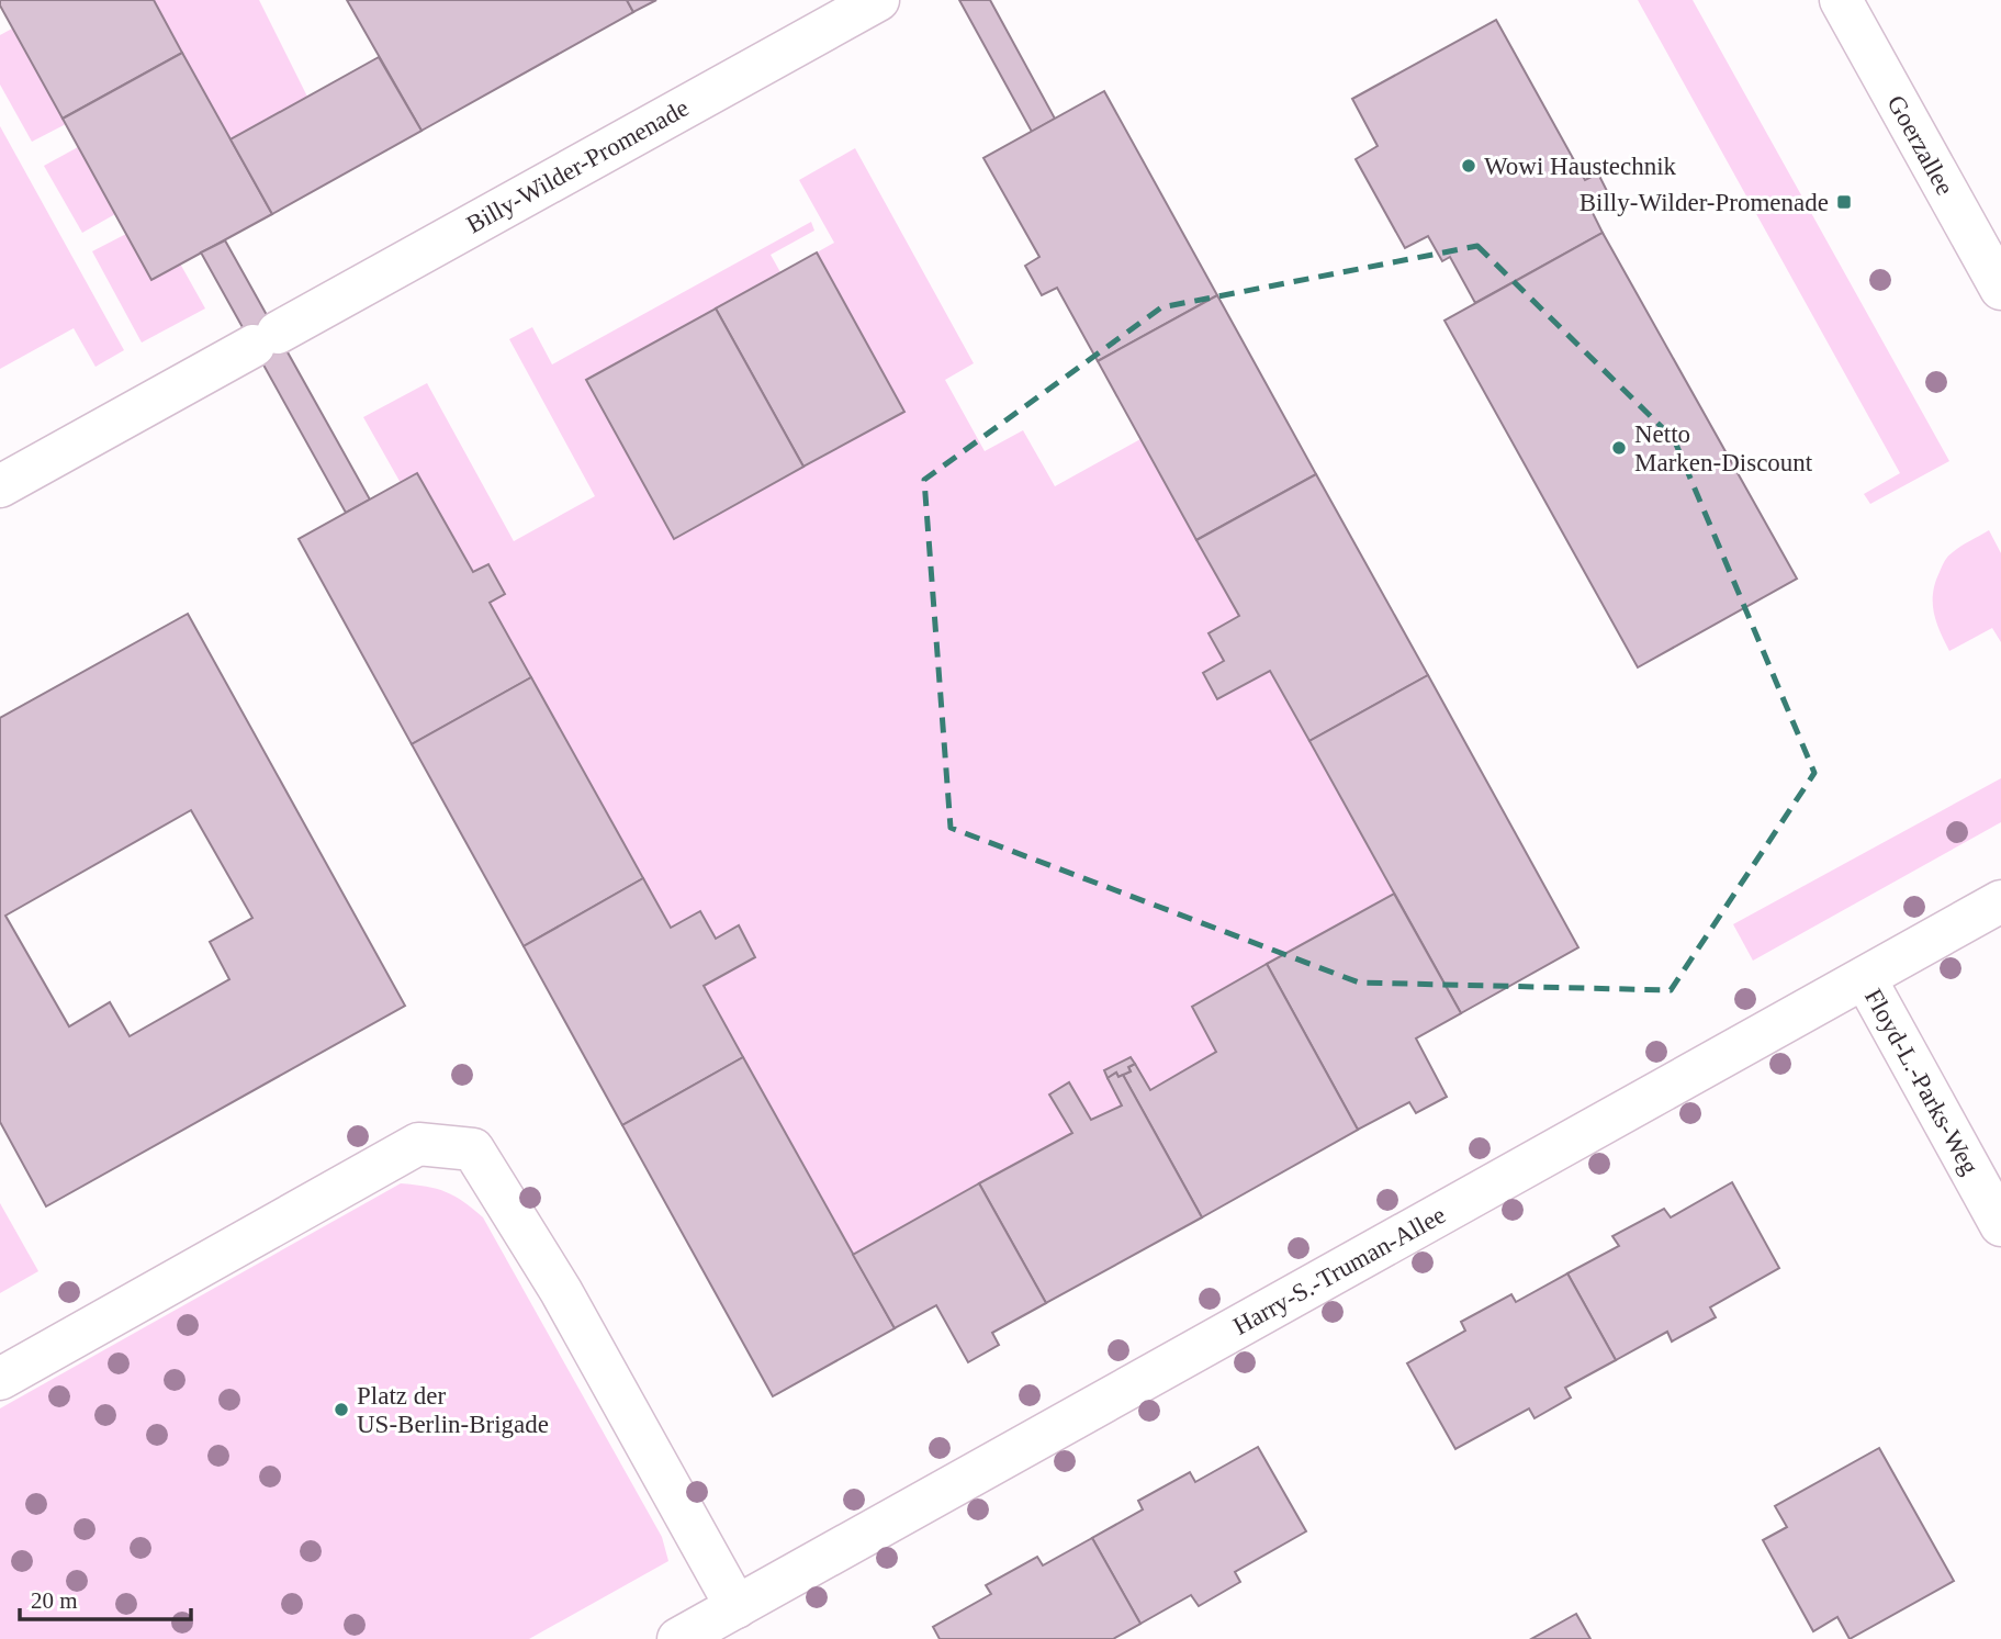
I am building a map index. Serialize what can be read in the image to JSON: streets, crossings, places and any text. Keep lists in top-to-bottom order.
{
  "streets": {
    "street": [
      "Goerzallee",
      "Billy-Wilder-Promenade",
      "Floyd-L.-Parks-Weg",
      "Harry-S.-Truman-Allee"
    ]
  },
  "crossings": [
    ["Floyd-L.-Parks-Weg", "Harry-S.-Truman-Allee"]
  ],
  "places": {
    "other": ["Wowi Haustechnik", "Netto Marken-Discount", "Platz der US-Berlin-Brigade"],
    "transit": ["Billy-Wilder-Promenade"]
  },
  "scale_bar": "20 m"
}
